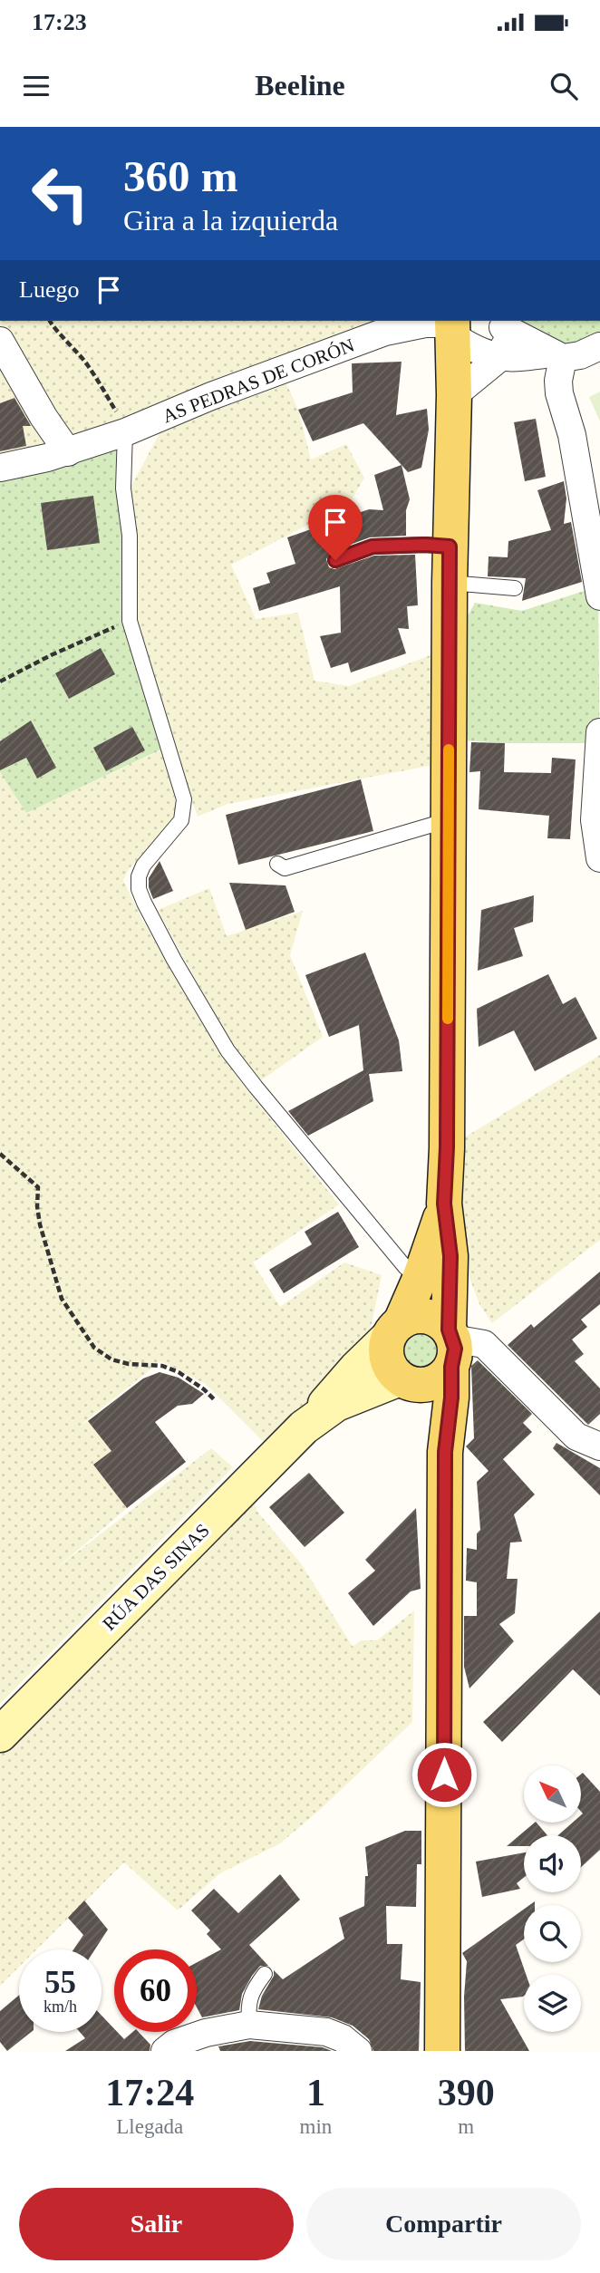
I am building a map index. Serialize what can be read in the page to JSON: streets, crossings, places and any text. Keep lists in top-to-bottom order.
{
  "streets": {
    "street": ["AS PEDRAS DE CORÓN", "RÚA DAS SINAS"]
  },
  "north": "top left",
  "page": {
    "status": "17:23",
    "header": "Beeline",
    "turn": ["360 m", "Gira a la izquierda"],
    "then": "Luego",
    "speed": "55 km/h",
    "limit": "60",
    "eta": [
      "17:24",
      "Llegada",
      "1",
      "min",
      "390",
      "m"
    ],
    "buttons": ["Salir", "Compartir"]
  }
}
